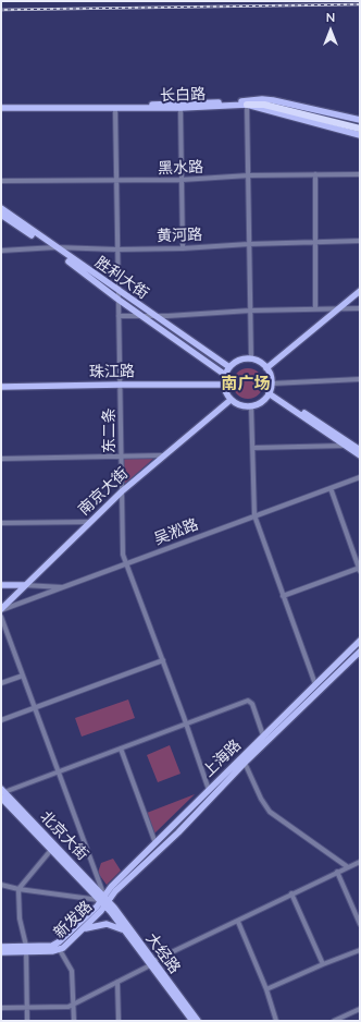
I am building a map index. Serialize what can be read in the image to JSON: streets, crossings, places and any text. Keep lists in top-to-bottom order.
{
  "streets": {
    "main road": [
      "长白路",
      "胜利大街",
      "珠江路",
      "南京大街",
      "上海路",
      "北京大街",
      "新发路",
      "大经路"
    ],
    "street": [
      "黑水路",
      "黄河路",
      "东二条",
      "吴淞路"
    ]
  },
  "crossings": [
    ["长白路", "东二条"],
    ["黑水路", "东二条"],
    ["黄河路", "胜利大街"],
    ["黄河路", "东二条"],
    ["胜利大街", "珠江路"],
    ["胜利大街", "东二条"],
    ["胜利大街", "南京大街"],
    ["珠江路", "东二条"],
    ["珠江路", "南京大街"],
    ["东二条", "南京大街"],
    ["东二条", "吴淞路"],
    ["东二条", "上海路"],
    ["南京大街", "吴淞路"],
    ["上海路", "北京大街"],
    ["上海路", "新发路"],
    ["上海路", "大经路"],
    ["北京大街", "新发路"],
    ["北京大街", "大经路"],
    ["新发路", "大经路"]
  ],
  "districts": ["南广场"],
  "north": "top"
}
